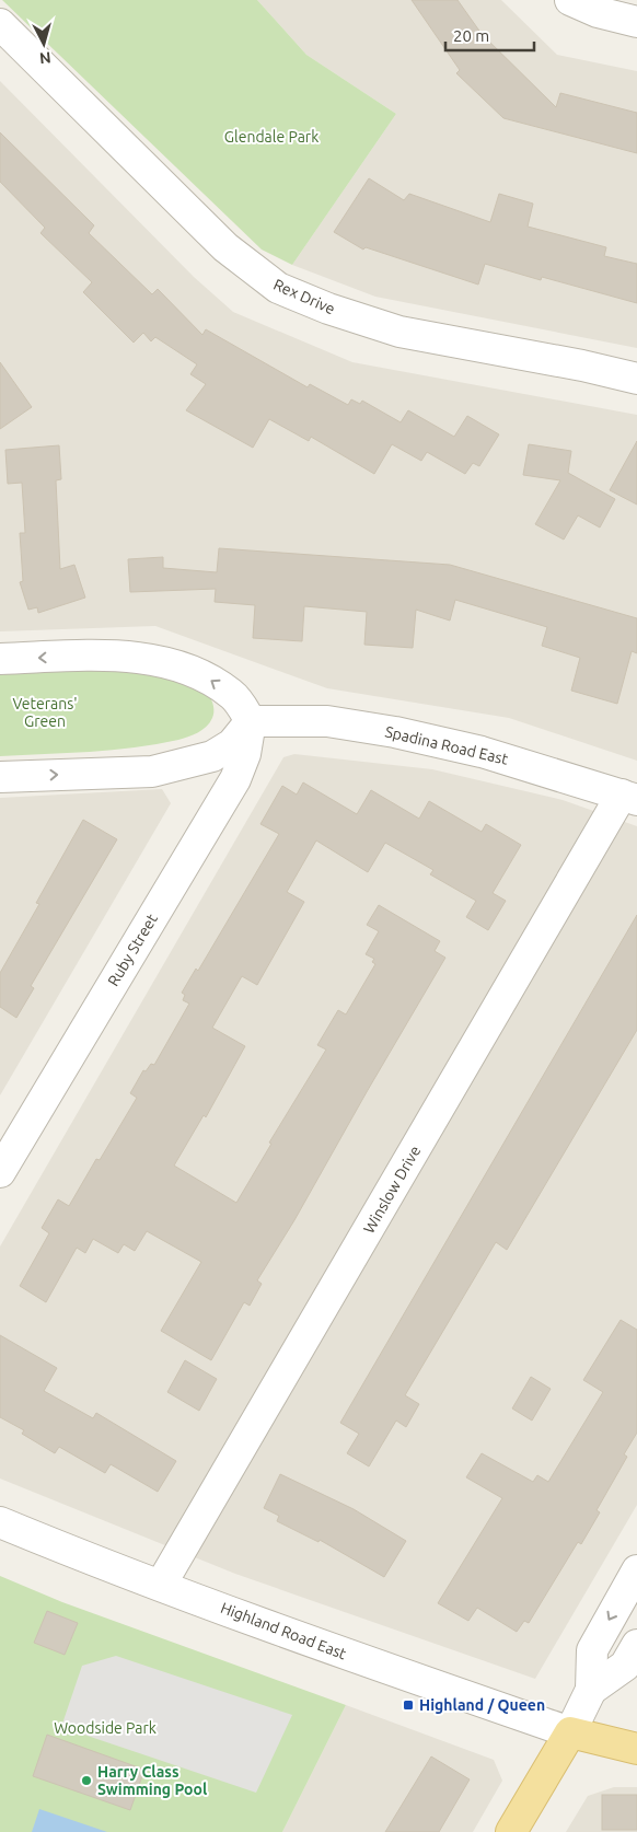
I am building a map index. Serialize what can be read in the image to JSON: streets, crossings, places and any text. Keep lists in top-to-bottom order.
{
  "streets": {
    "street": [
      "Rex Drive",
      "Spadina Road East",
      "Ruby Street",
      "Winslow Drive",
      "Highland Road East"
    ]
  },
  "crossings": [
    ["Spadina Road East", "Ruby Street"],
    ["Spadina Road East", "Winslow Drive"],
    ["Winslow Drive", "Highland Road East"]
  ],
  "parks": ["Glendale Park", "Veterans' Green", "Woodside Park"],
  "places": {
    "transit": ["Highland / Queen"],
    "other": ["Harry Class Swimming Pool"]
  },
  "scale_bar": "20 m",
  "north": "bottom"
}
